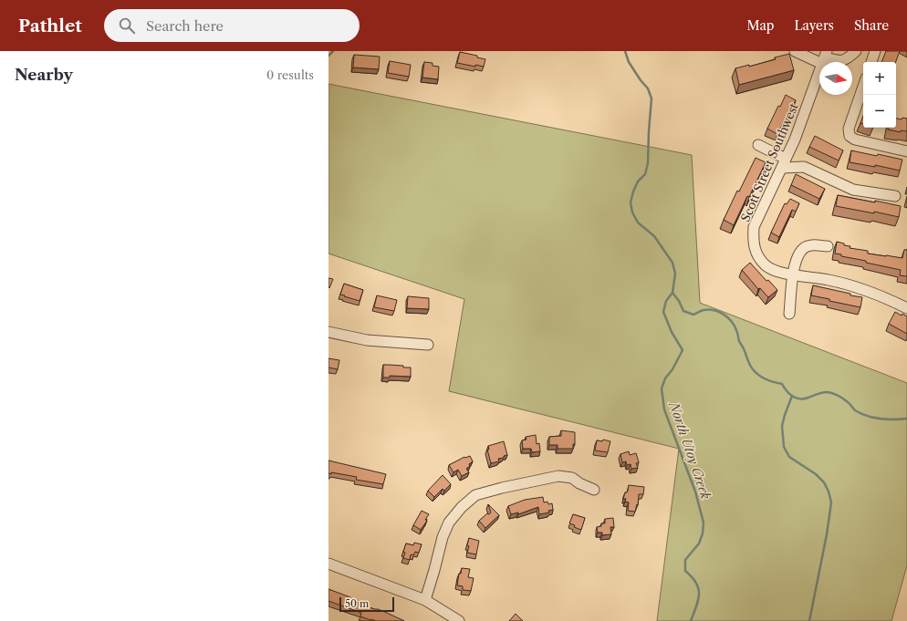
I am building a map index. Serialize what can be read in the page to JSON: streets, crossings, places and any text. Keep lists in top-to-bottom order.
{
  "streets": {
    "street": ["Scott Street Southwest"]
  },
  "water": ["North Utoy Creek"],
  "scale_bar": "50 m",
  "north": "right",
  "page": {
    "header": "Pathlet",
    "search": "Search here",
    "nav": ["Map", "Layers", "Share"],
    "heading": ["Nearby", "0 results"],
    "map_buttons": ["+", "−"],
    "scale": "50 m"
  }
}
